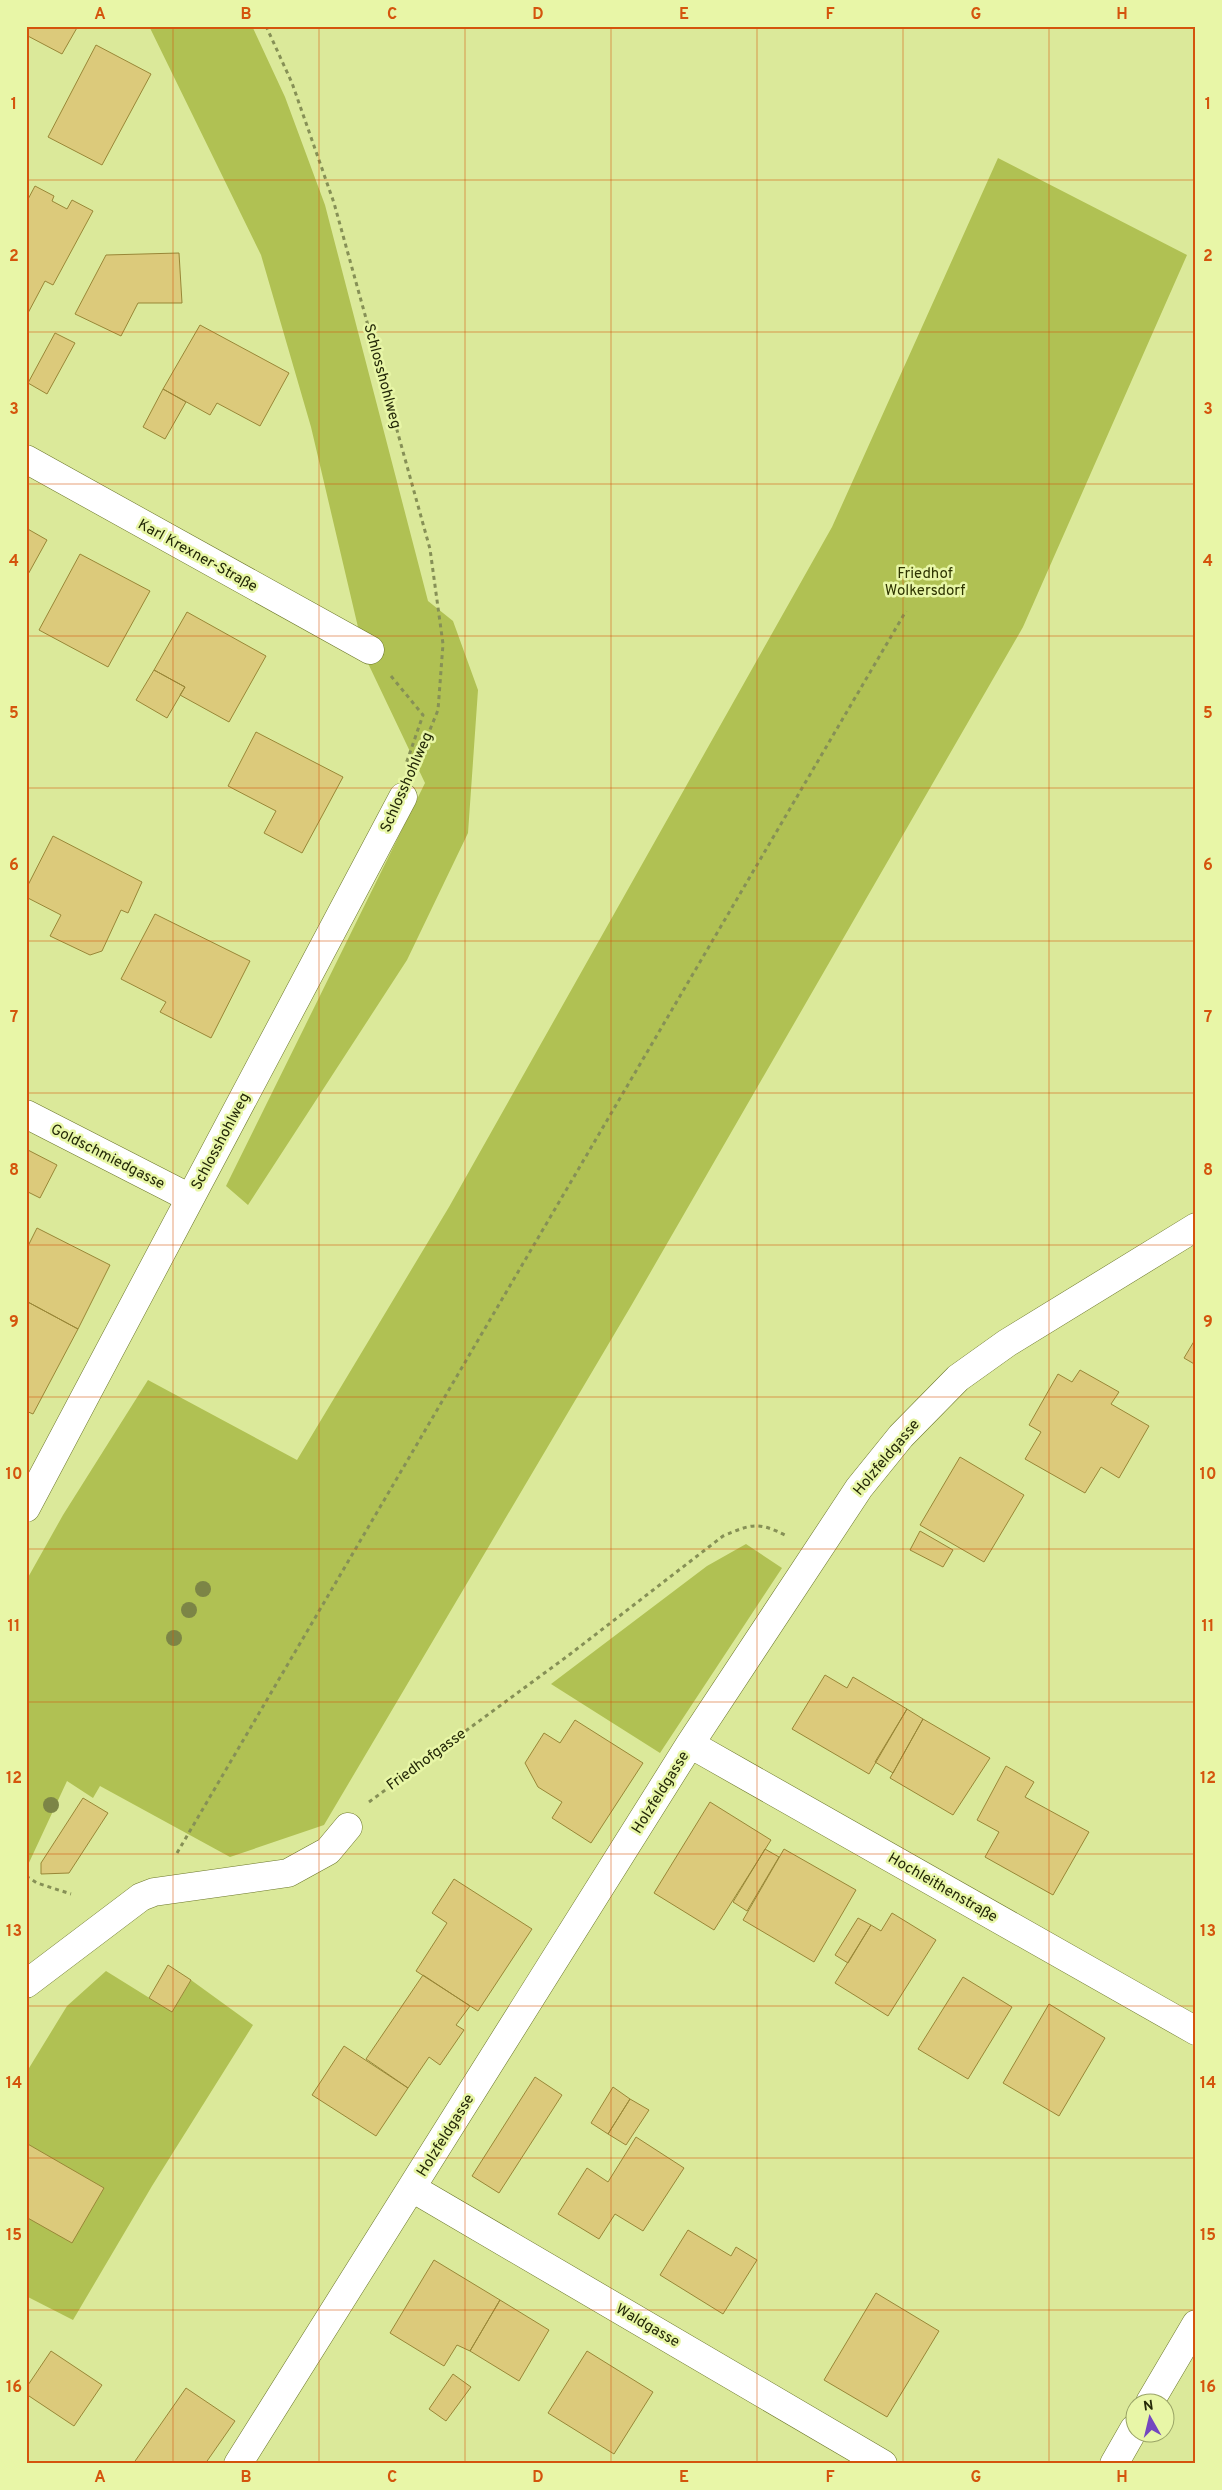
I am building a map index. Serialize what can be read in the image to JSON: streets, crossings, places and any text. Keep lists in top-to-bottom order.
{
  "streets": {
    "street": [
      "Schlosshohlweg",
      "Karl Krexner-Straße",
      "Goldschmiedgasse",
      "Holzfeldgasse",
      "Hochleithenstraße",
      "Waldgasse"
    ],
    "path": ["Friedhofgasse"]
  },
  "crossings": [
    ["Schlosshohlweg", "Goldschmiedgasse"],
    ["Holzfeldgasse", "Friedhofgasse"],
    ["Holzfeldgasse", "Hochleithenstraße"],
    ["Holzfeldgasse", "Waldgasse"]
  ],
  "parks": ["Friedhof Wolkersdorf"],
  "north": "top",
  "grid": {
    "columns": [
      "A",
      "B",
      "C",
      "D",
      "E",
      "F",
      "G",
      "H"
    ],
    "rows": [
      "1",
      "2",
      "3",
      "4",
      "5",
      "6",
      "7",
      "8",
      "9",
      "10",
      "11",
      "12",
      "13",
      "14",
      "15",
      "16"
    ]
  }
}
